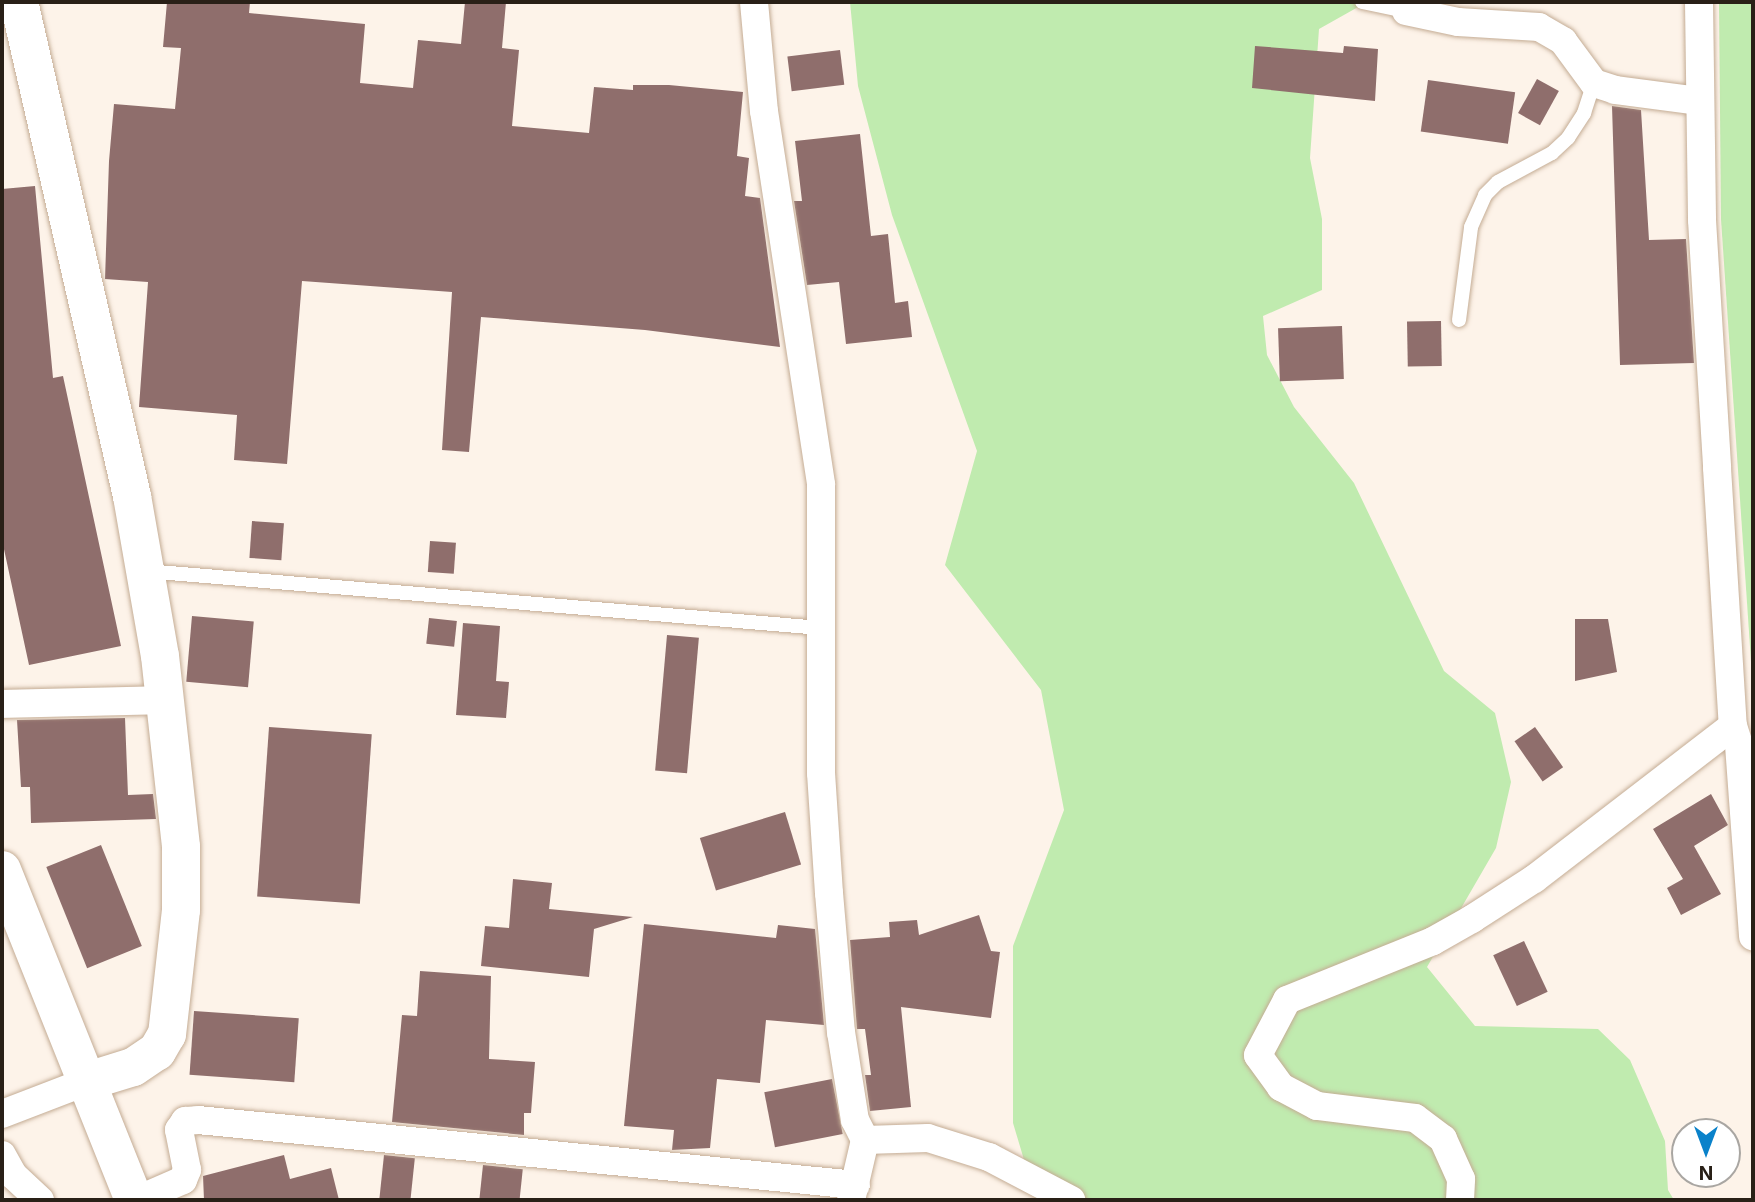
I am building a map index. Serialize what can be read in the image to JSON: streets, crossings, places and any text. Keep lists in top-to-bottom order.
{
  "north": "bottom"
}
